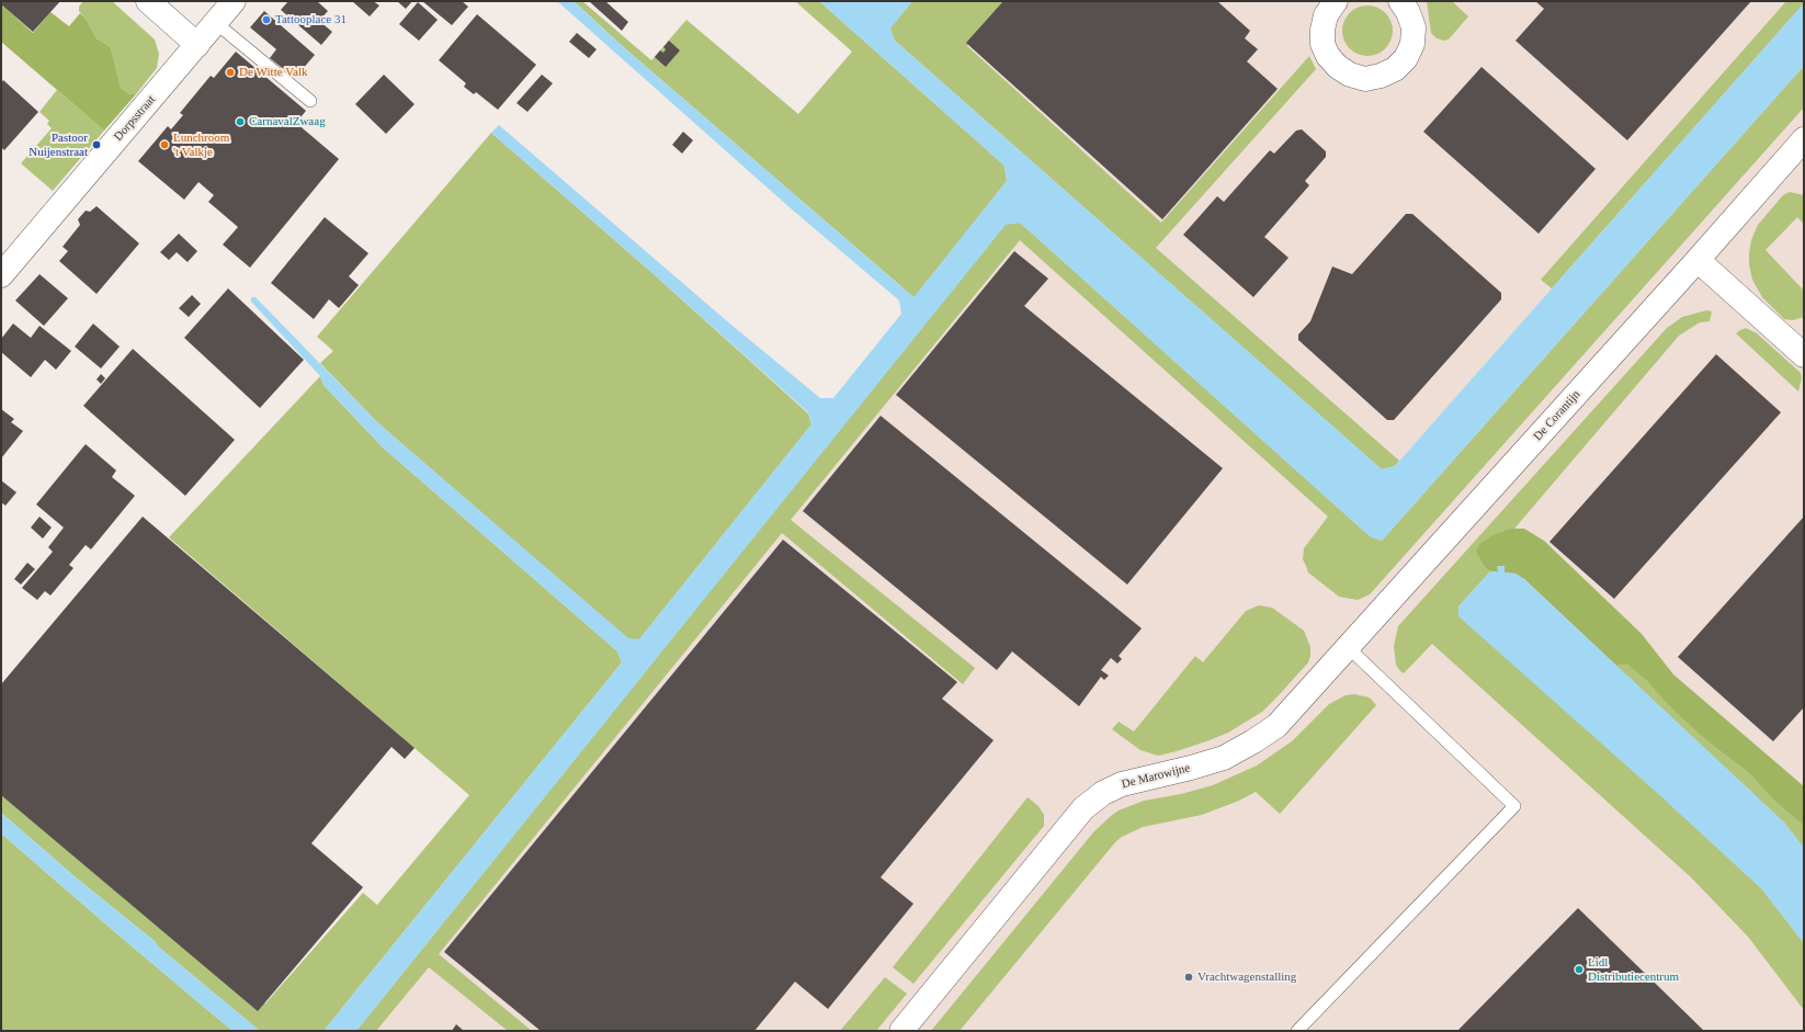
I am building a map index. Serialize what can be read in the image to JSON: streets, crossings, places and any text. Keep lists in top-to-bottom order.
{
  "streets": {
    "street": ["Dorpsstraat", "De Corantijn", "De Marowijne"]
  },
  "crossings": [
    ["De Corantijn", "De Marowijne"]
  ],
  "places": [
    "Tattooplace 31",
    "De Witte Valk",
    "CarnavalZwaag",
    "Pastoor Nuijenstraat",
    "Lunchroom 't Valkje",
    "Lidl Distributiecentrum",
    "Vrachtwagenstalling"
  ]
}
